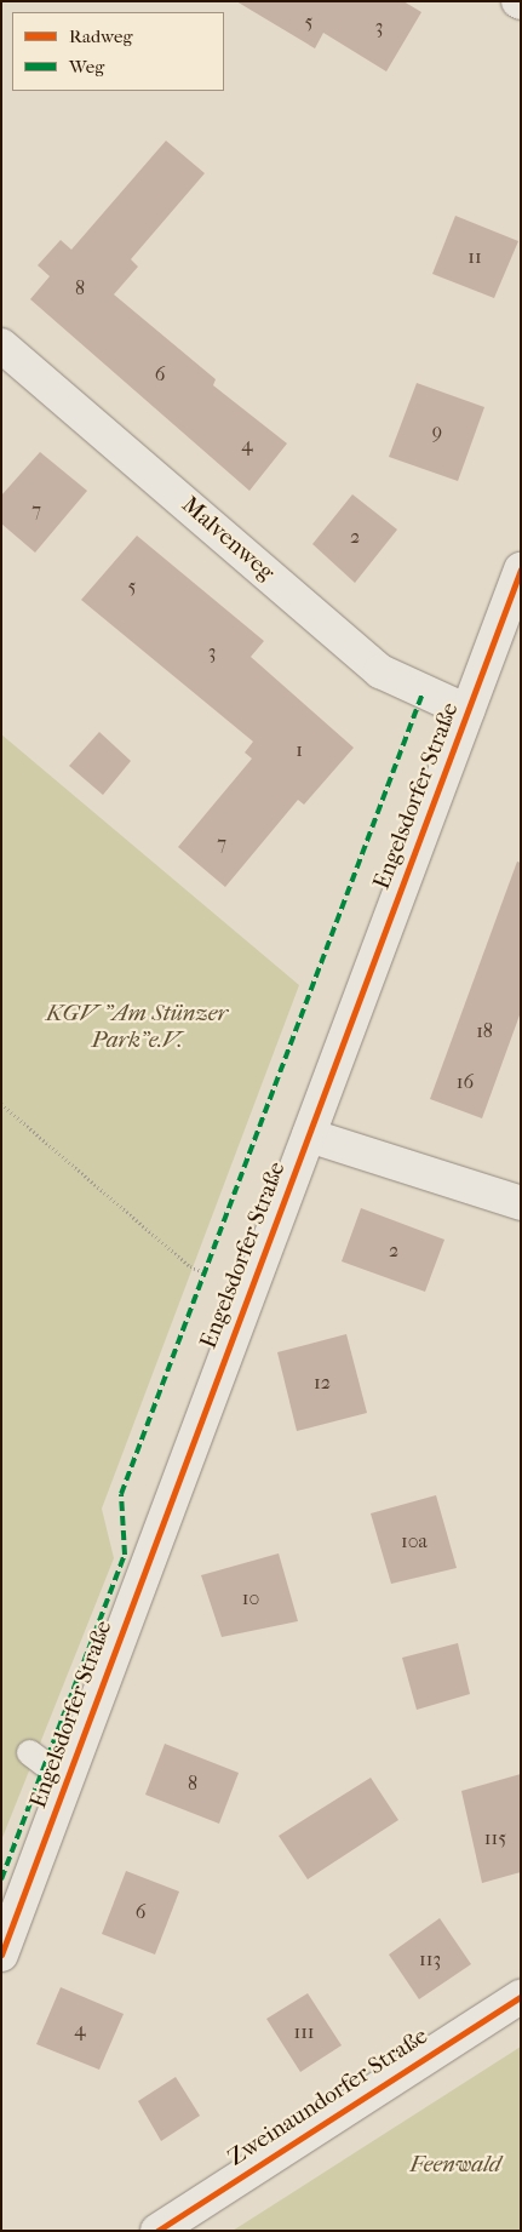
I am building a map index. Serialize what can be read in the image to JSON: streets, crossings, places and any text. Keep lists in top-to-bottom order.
{
  "streets": {
    "street": ["Malvenweg", "Engelsdorfer Straße", "Zweinaundorfer Straße"]
  },
  "crossings": [
    ["Malvenweg", "Engelsdorfer Straße"]
  ],
  "parks": ["KGV \"Am Stünzer Park\"e.V.", "Feenwald"],
  "house_numbers": [
    "5",
    "3",
    "11",
    "8",
    "6",
    "9",
    "4",
    "7",
    "2",
    "5",
    "3",
    "1",
    "7",
    "18",
    "16",
    "2",
    "12",
    "10a",
    "10",
    "8",
    "115",
    "6",
    "113",
    "4",
    "111"
  ],
  "legend": ["Radweg", "Weg"]
}
